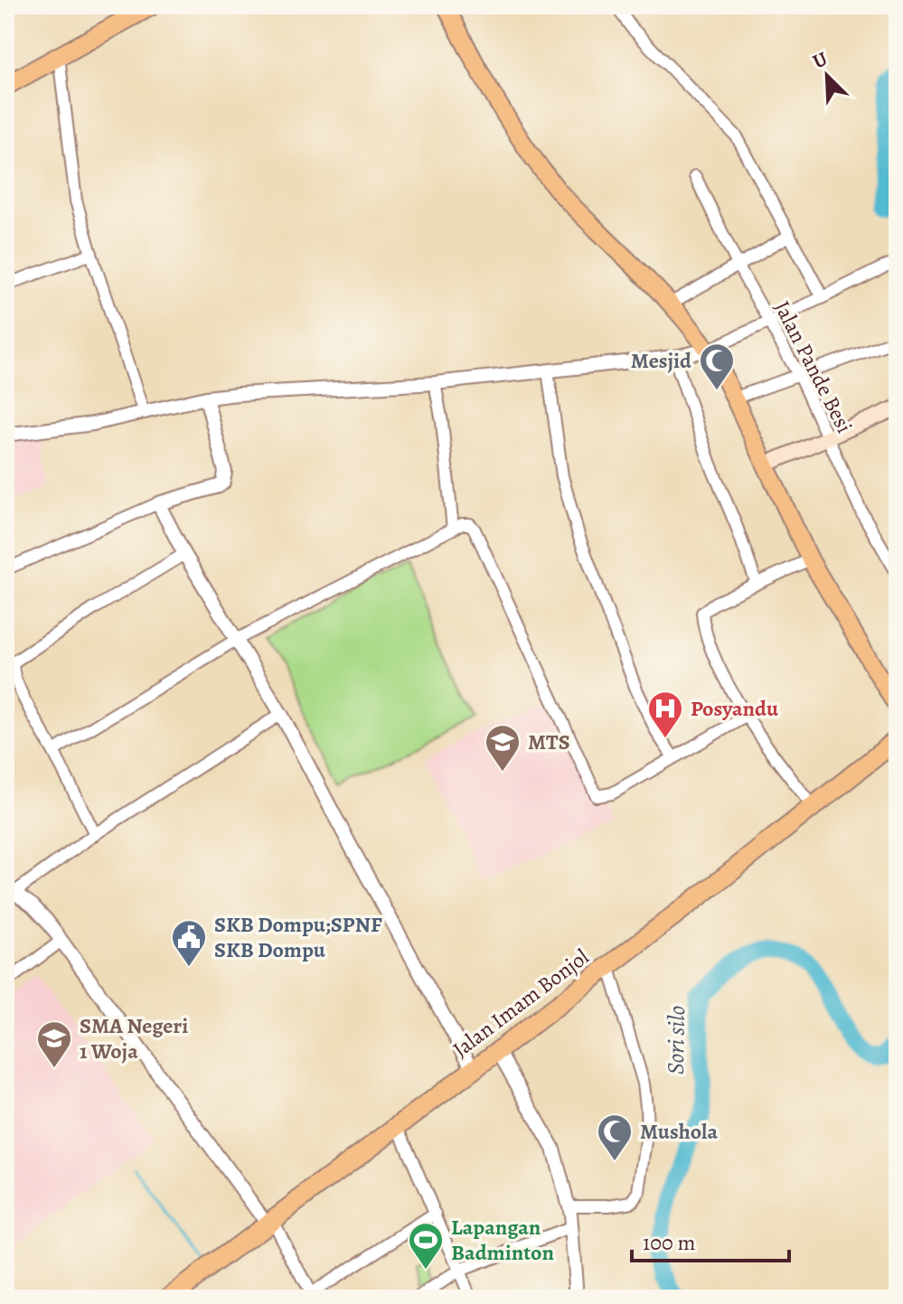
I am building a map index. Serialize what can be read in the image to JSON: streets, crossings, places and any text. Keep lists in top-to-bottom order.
{
  "streets": {
    "highway": ["Jalan Imam Bonjol"],
    "street": ["Jalan Pande Besi"]
  },
  "water": ["Sori silo"],
  "places": {
    "mosque": ["Mesjid", "Mushola"],
    "hospital": ["Posyandu"],
    "school or university": ["MTS", "SMA Negeri 1 Woja"],
    "public building": ["SKB Dompu;SPNF SKB Dompu"],
    "sports": ["Lapangan Badminton"]
  },
  "scale_bar": "100 m",
  "north": "top left"
}
